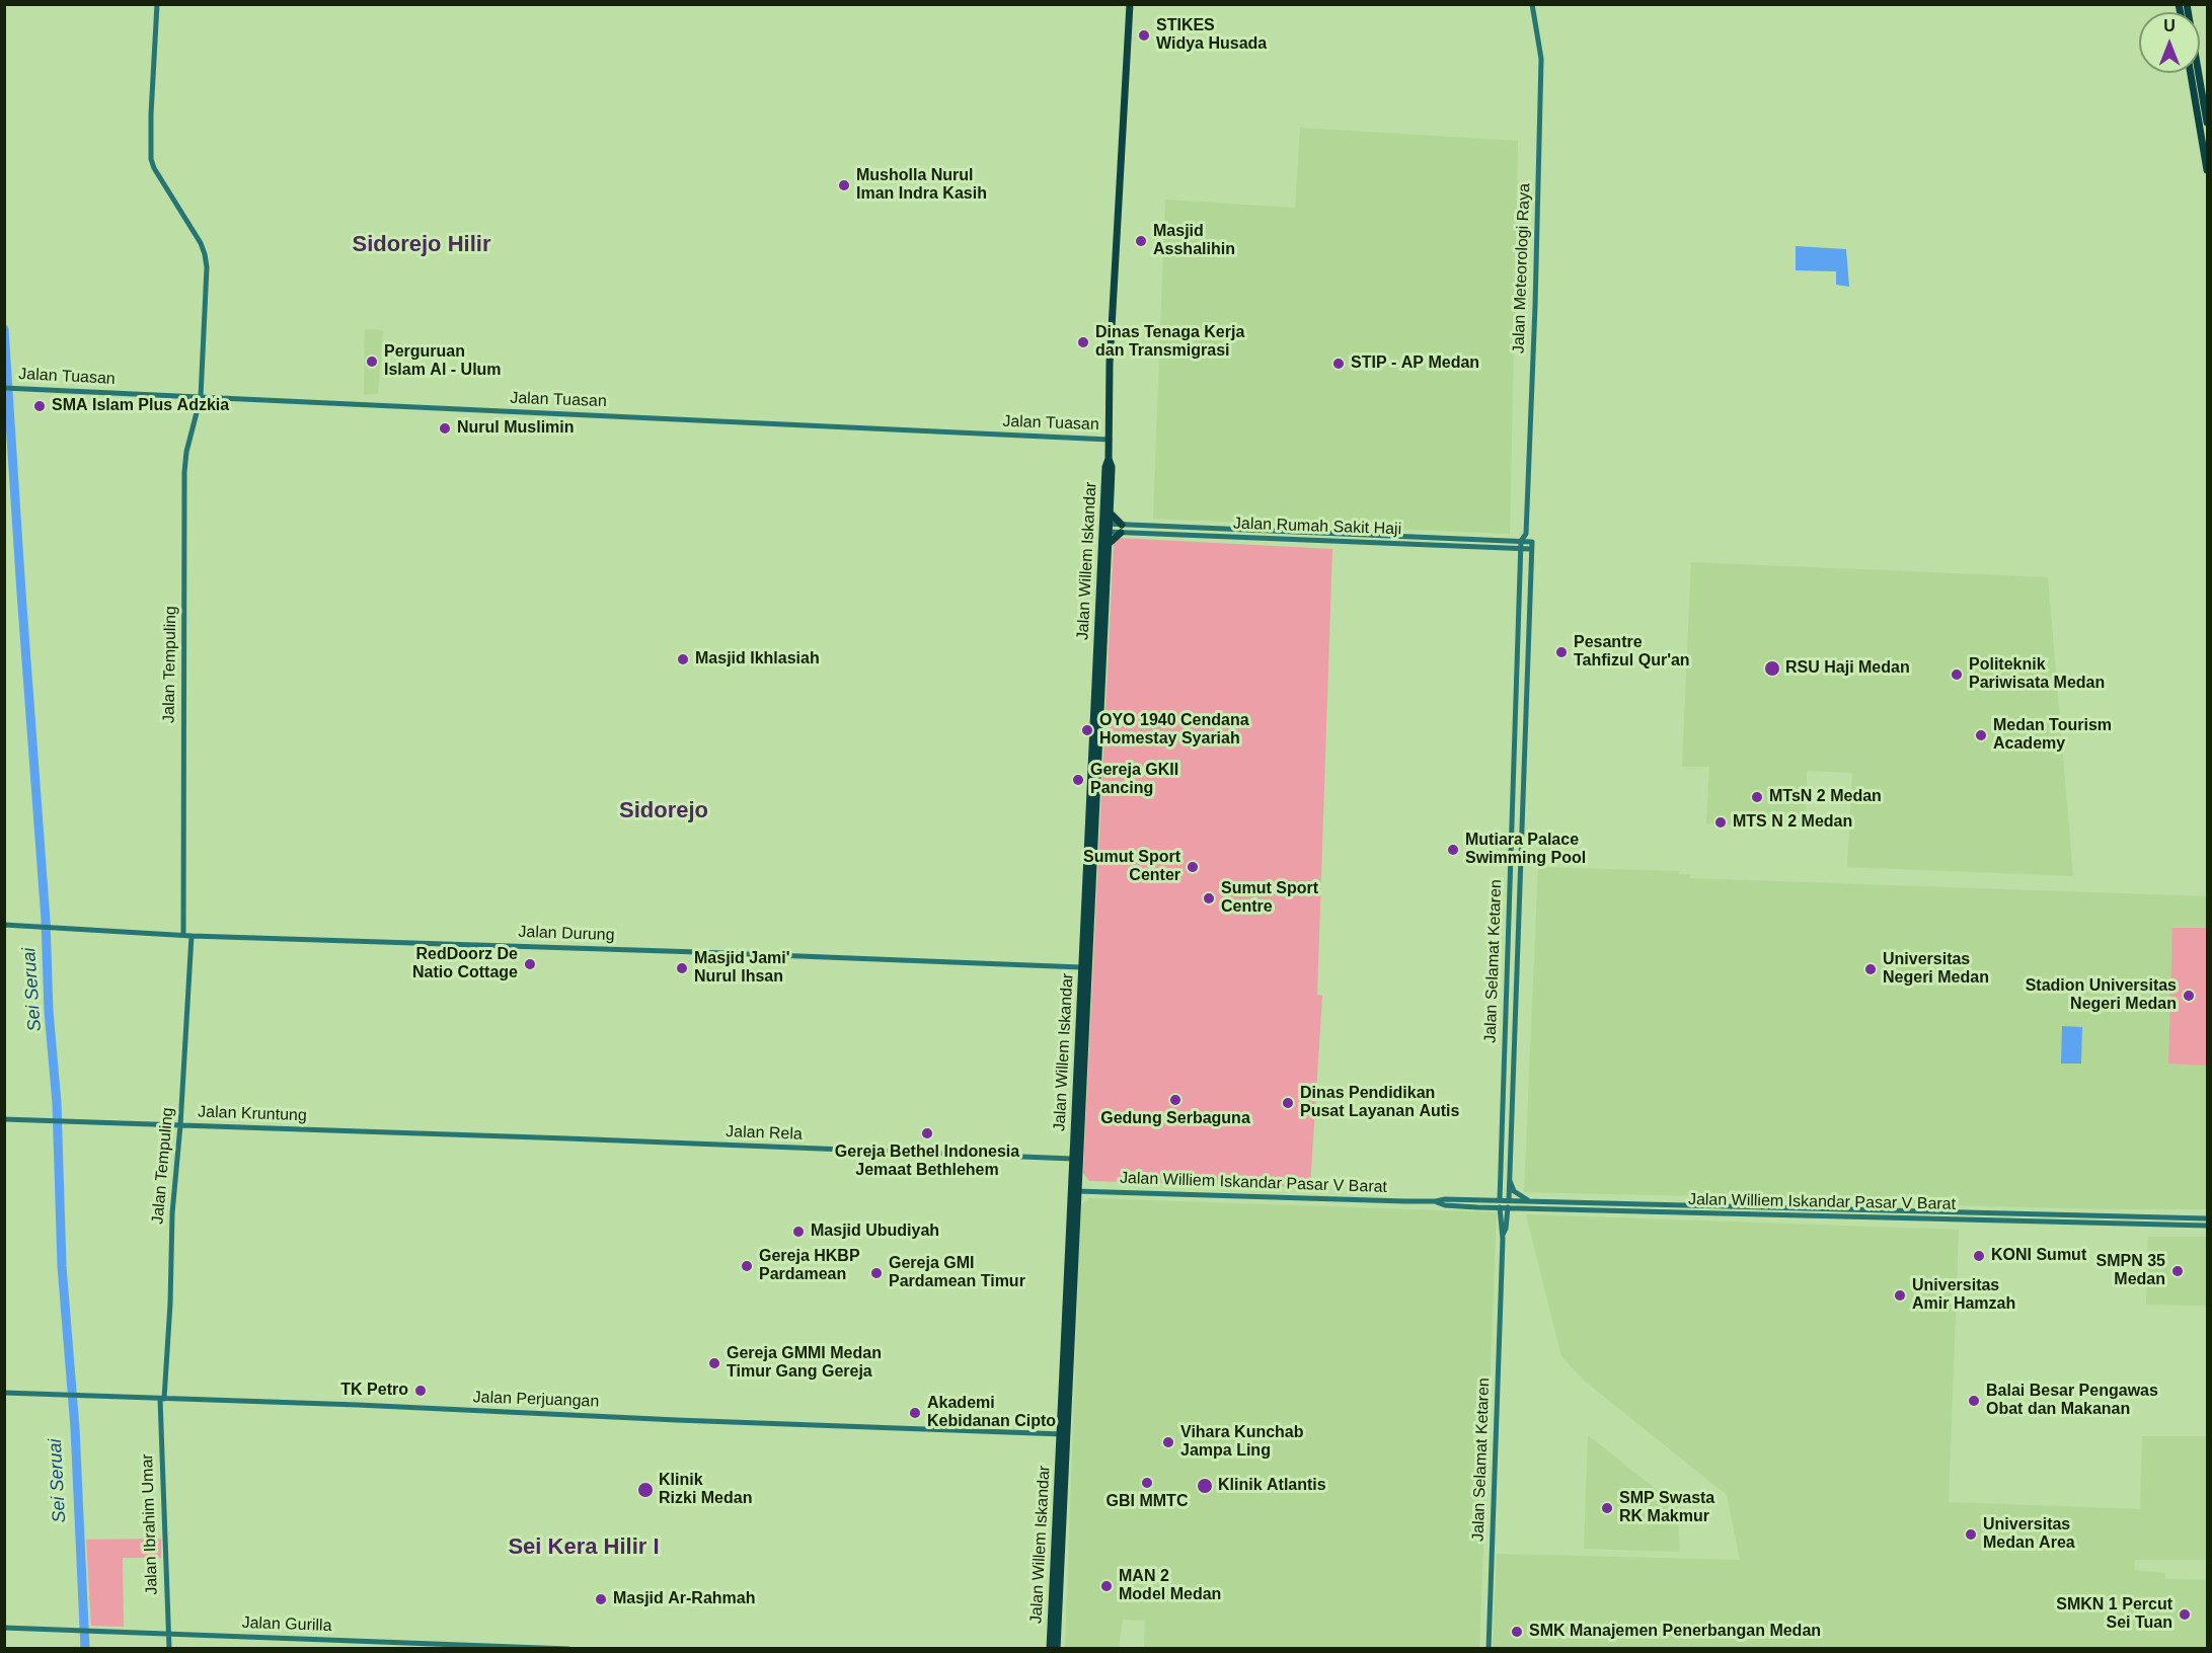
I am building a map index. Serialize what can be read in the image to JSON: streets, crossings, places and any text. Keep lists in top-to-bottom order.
{
  "streets": {
    "highway": ["Jalan Willem Iskandar"],
    "street": [
      "Jalan Meteorologi Raya",
      "Jalan Tuasan",
      "Jalan Rumah Sakit Haji",
      "Jalan Tempuling",
      "Jalan Durung",
      "Jalan Selamat Ketaren",
      "Jalan Kruntung",
      "Jalan Rela",
      "Jalan Williem Iskandar Pasar V Barat",
      "Jalan Perjuangan",
      "Jalan Ibrahim Umar",
      "Jalan Gurilla"
    ]
  },
  "crossings": [
    ["Jalan Tuasan", "Jalan Willem Iskandar"],
    ["Jalan Tuasan", "Jalan Tempuling"],
    ["Jalan Rumah Sakit Haji", "Jalan Willem Iskandar"],
    ["Jalan Rumah Sakit Haji", "Jalan Selamat Ketaren"],
    ["Jalan Willem Iskandar", "Jalan Durung"],
    ["Jalan Willem Iskandar", "Jalan Rela"],
    ["Jalan Willem Iskandar", "Jalan Williem Iskandar Pasar V Barat"],
    ["Jalan Willem Iskandar", "Jalan Perjuangan"],
    ["Jalan Tempuling", "Jalan Durung"],
    ["Jalan Tempuling", "Jalan Kruntung"],
    ["Jalan Tempuling", "Jalan Perjuangan"],
    ["Jalan Tempuling", "Jalan Ibrahim Umar"],
    ["Jalan Selamat Ketaren", "Jalan Williem Iskandar Pasar V Barat"],
    ["Jalan Kruntung", "Jalan Rela"],
    ["Jalan Perjuangan", "Jalan Ibrahim Umar"],
    ["Jalan Ibrahim Umar", "Jalan Gurilla"]
  ],
  "districts": ["Sidorejo Hilir", "Sidorejo", "Sei Kera Hilir I"],
  "water": ["Sei Seruai"],
  "places": [
    "STIKES Widya Husada",
    "Musholla Nurul Iman Indra Kasih",
    "Masjid Asshalihin",
    "Dinas Tenaga Kerja dan Transmigrasi",
    "Perguruan Islam Al - Ulum",
    "STIP - AP Medan",
    "SMA Islam Plus Adzkia",
    "Nurul Muslimin",
    "Pesantre Tahfizul Qur'an",
    "Masjid Ikhlasiah",
    "RSU Haji Medan",
    "Politeknik Pariwisata Medan",
    "OYO 1940 Cendana Homestay Syariah",
    "Medan Tourism Academy",
    "Gereja GKII Pancing",
    "MTsN 2 Medan",
    "MTS N 2 Medan",
    "Mutiara Palace Swimming Pool",
    "Sumut Sport Center",
    "Sumut Sport Centre",
    "RedDoorz De Natio Cottage",
    "Masjid Jami' Nurul Ihsan",
    "Universitas Negeri Medan",
    "Stadion Universitas Negeri Medan",
    "Gedung Serbaguna",
    "Dinas Pendidikan Pusat Layanan Autis",
    "Gereja Bethel Indonesia Jemaat Bethlehem",
    "Masjid Ubudiyah",
    "KONI Sumut",
    "Gereja HKBP Pardamean",
    "SMPN 35 Medan",
    "Gereja GMI Pardamean Timur",
    "Universitas Amir Hamzah",
    "Gereja GMMI Medan Timur Gang Gereja",
    "TK Petro",
    "Balai Besar Pengawas Obat dan Makanan",
    "Akademi Kebidanan Cipto",
    "Vihara Kunchab Jampa Ling",
    "GBI MMTC",
    "Klinik Atlantis",
    "Klinik Rizki Medan",
    "SMP Swasta RK Makmur",
    "Universitas Medan Area",
    "MAN 2 Model Medan",
    "Masjid Ar-Rahmah",
    "SMKN 1 Percut Sei Tuan",
    "SMK Manajemen Penerbangan Medan"
  ],
  "north": "top"
}
